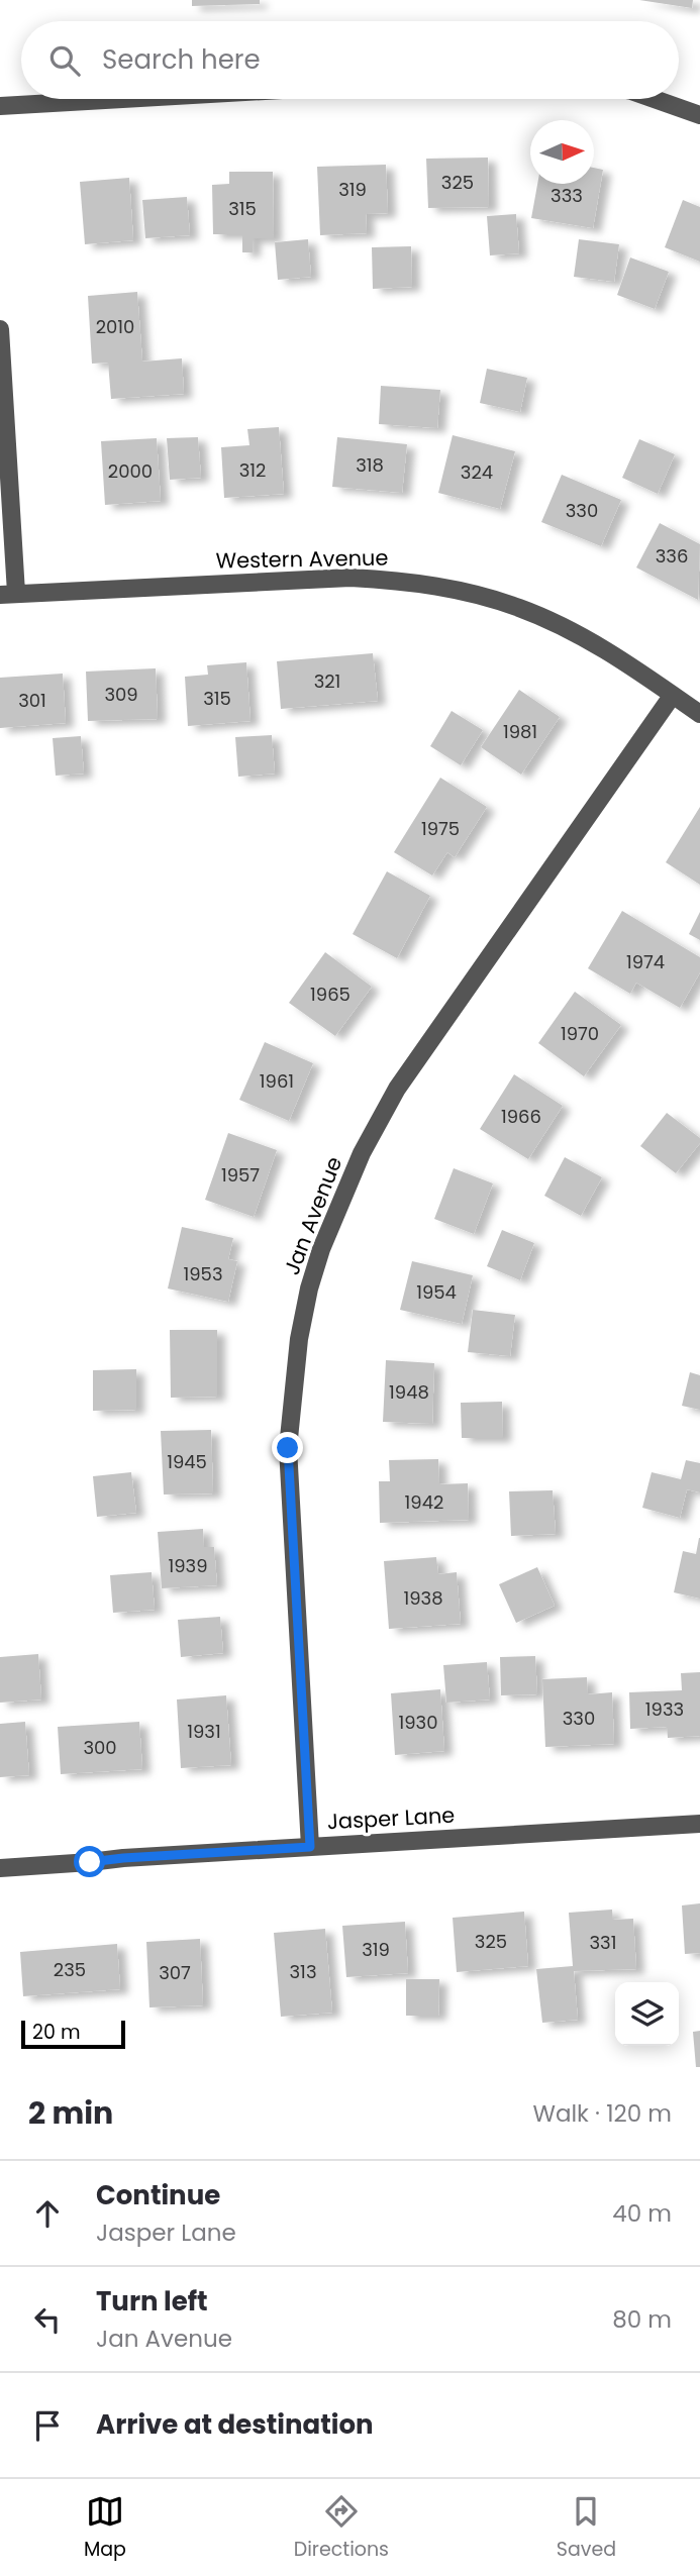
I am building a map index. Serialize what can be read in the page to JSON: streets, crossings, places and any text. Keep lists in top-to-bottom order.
{
  "streets": {
    "street": ["Western Avenue", "Jan Avenue", "Jasper Lane"]
  },
  "crossings": [
    ["Western Avenue", "Jan Avenue"],
    ["Jan Avenue", "Jasper Lane"]
  ],
  "house_numbers": [
    "325",
    "319",
    "333",
    "315",
    "2010",
    "318",
    "312",
    "2000",
    "324",
    "330",
    "336",
    "321",
    "309",
    "315",
    "301",
    "1981",
    "1975",
    "1974",
    "1965",
    "1970",
    "1961",
    "1966",
    "1957",
    "1953",
    "1954",
    "1948",
    "1945",
    "1942",
    "1939",
    "1938",
    "1933",
    "330",
    "1930",
    "1931",
    "300",
    "325",
    "331",
    "319",
    "235",
    "313",
    "307"
  ],
  "scale_bar": "20 m",
  "north": "right",
  "page": {
    "search": "Search here",
    "scale": "20 m",
    "heading": ["2 min", "Walk · 120 m"],
    "list": [
      ["Continue", "Jasper Lane", "40 m"],
      ["Turn left", "Jan Avenue", "80 m"],
      "Arrive at destination"
    ],
    "nav": ["Map", "Directions", "Saved"]
  }
}
